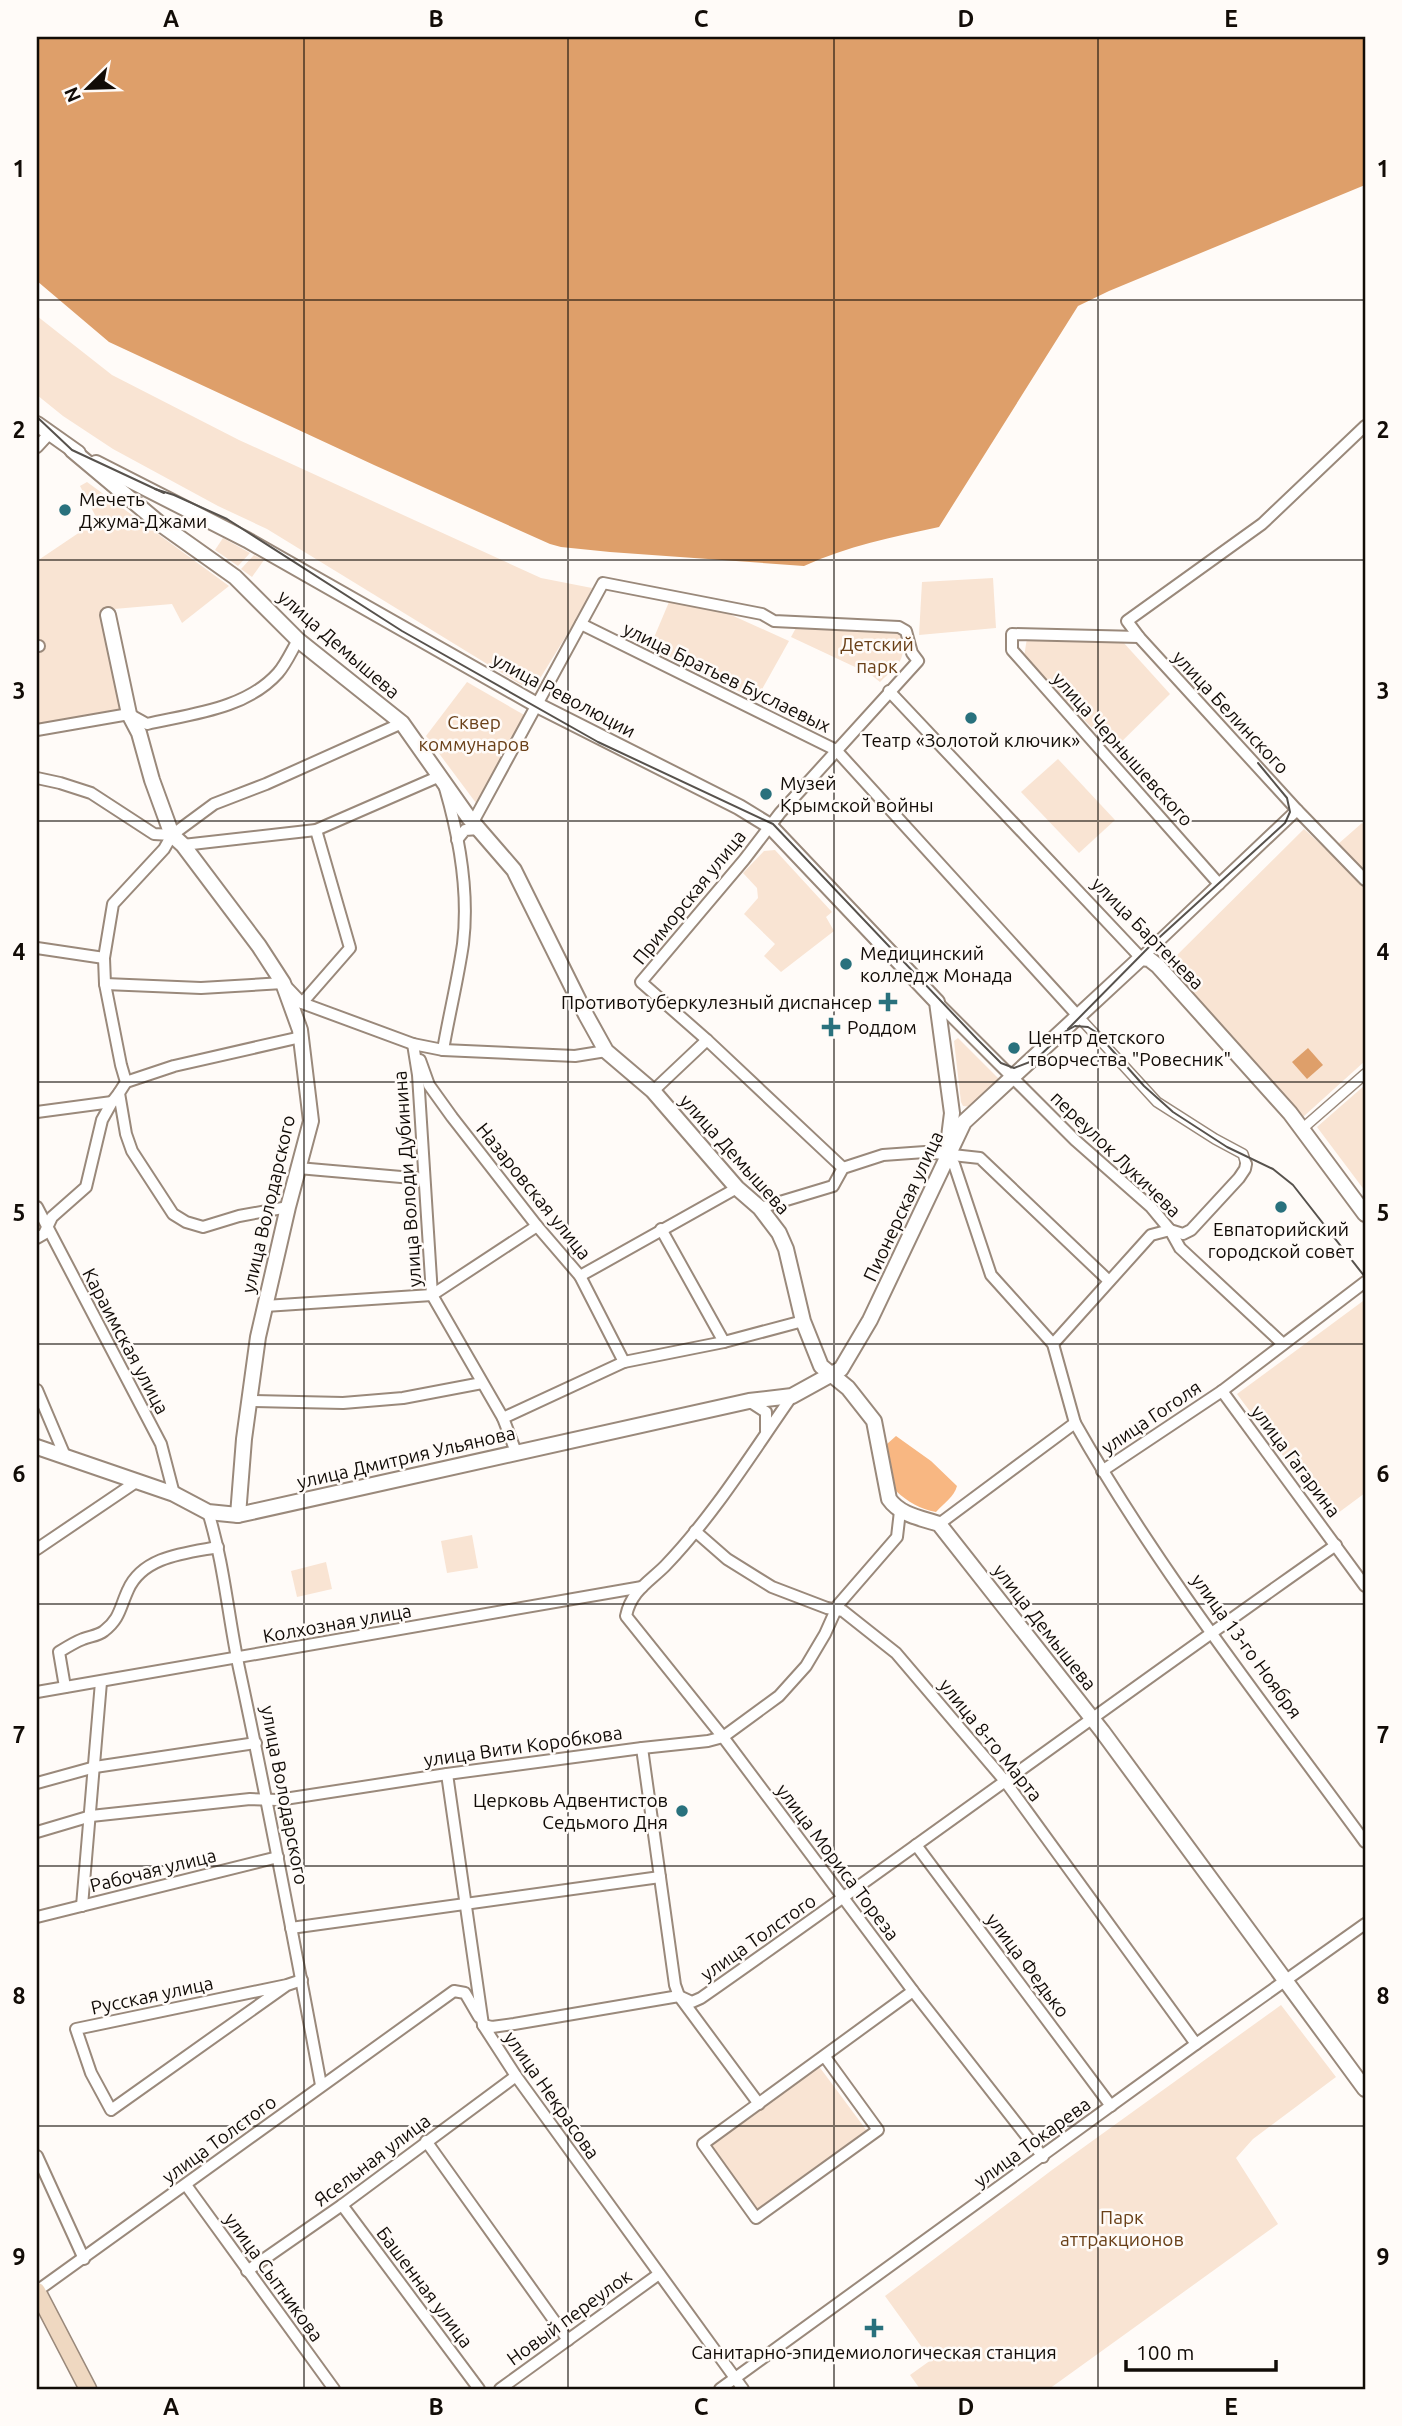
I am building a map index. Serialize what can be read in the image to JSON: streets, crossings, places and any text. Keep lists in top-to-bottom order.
{
  "streets": {
    "street": [
      "улица Демышева",
      "улица Братьев Буслаевых",
      "улица Революции",
      "улица Белинского",
      "улица Чернышевского",
      "Приморская улица",
      "улица Бартенева",
      "переулок Лукичева",
      "улица Володи Дубинина",
      "Назаровская улица",
      "улица Володарского",
      "Пионерская улица",
      "Караимская улица",
      "улица Гоголя",
      "улица Дмитрия Ульянова",
      "улица Гагарина",
      "Колхозная улица",
      "улица 13-го Ноября",
      "улица 8-го Марта",
      "улица Вити Коробкова",
      "улица Мориса Тореза",
      "Рабочая улица",
      "улица Толстого",
      "улица Федько",
      "Русская улица",
      "улица Некрасова",
      "улица Токарева",
      "Ясельная улица",
      "улица Сытникова",
      "Башенная улица",
      "Новый переулок"
    ]
  },
  "crossings": [
    ["улица Демышева", "улица Революции"],
    ["улица Демышева", "Пионерская улица"],
    ["улица Демышева", "улица Гоголя"],
    ["улица Демышева", "улица Вити Коробкова"],
    ["улица Демышева", "улица Толстого"],
    ["улица Демышева", "улица Токарева"],
    ["улица Братьев Буслаевых", "Приморская улица"],
    ["улица Братьев Буслаевых", "Пионерская улица"],
    ["улица Революции", "Приморская улица"],
    ["улица Революции", "переулок Лукичева"],
    ["улица Революции", "Пионерская улица"],
    ["улица Белинского", "улица Чернышевского"],
    ["улица Белинского", "Пионерская улица"],
    ["улица Чернышевского", "Пионерская улица"],
    ["Приморская улица", "улица Бартенева"],
    ["улица Бартенева", "Пионерская улица"],
    ["переулок Лукичева", "Пионерская улица"],
    ["переулок Лукичева", "улица Гоголя"],
    ["улица Володи Дубинина", "Назаровская улица"],
    ["улица Володи Дубинина", "улица Дмитрия Ульянова"],
    ["улица Володарского", "улица Дмитрия Ульянова"],
    ["улица Володарского", "Колхозная улица"],
    ["улица Володарского", "улица Вити Коробкова"],
    ["улица Володарского", "Рабочая улица"],
    ["улица Володарского", "улица Толстого"],
    ["улица Володарского", "Русская улица"],
    ["Пионерская улица", "улица Дмитрия Ульянова"],
    ["Пионерская улица", "Колхозная улица"],
    ["Пионерская улица", "улица 8-го Марта"],
    ["Пионерская улица", "улица Мориса Тореза"],
    ["Караимская улица", "улица Дмитрия Ульянова"],
    ["улица Гоголя", "улица Гагарина"],
    ["улица Гоголя", "улица 13-го Ноября"],
    ["улица Гагарина", "улица Толстого"],
    ["Колхозная улица", "улица Мориса Тореза"],
    ["улица 13-го Ноября", "улица Толстого"],
    ["улица 8-го Марта", "улица Вити Коробкова"],
    ["улица 8-го Марта", "улица Толстого"],
    ["улица 8-го Марта", "улица Токарева"],
    ["улица Вити Коробкова", "улица Мориса Тореза"],
    ["улица Вити Коробкова", "улица Некрасова"],
    ["улица Мориса Тореза", "улица Толстого"],
    ["улица Мориса Тореза", "улица Токарева"],
    ["улица Толстого", "улица Федько"],
    ["улица Толстого", "улица Некрасова"],
    ["улица Толстого", "улица Сытникова"],
    ["улица Федько", "улица Токарева"],
    ["улица Некрасова", "улица Токарева"],
    ["улица Некрасова", "Ясельная улица"],
    ["улица Некрасова", "Новый переулок"],
    ["Ясельная улица", "улица Сытникова"],
    ["Ясельная улица", "Башенная улица"]
  ],
  "parks": ["Детский парк", "Сквер коммунаров", "Парк аттракционов"],
  "places": {
    "other": [
      "Мечеть Джума-Джами",
      "Театр «Золотой ключик»",
      "Музей Крымской войны",
      "Медицинский колледж Монада",
      "Центр детского творчества \"Ровесник\"",
      "Евпаторийский городской совет",
      "Церковь Адвентистов Седьмого Дня"
    ],
    "health": ["Противотуберкулезный диспансер", "Роддом", "Санитарно-эпидемиологическая станция"]
  },
  "scale_bar": "100 m",
  "north": "bottom left",
  "grid": {
    "columns": [
      "A",
      "B",
      "C",
      "D",
      "E"
    ],
    "rows": [
      "1",
      "2",
      "3",
      "4",
      "5",
      "6",
      "7",
      "8",
      "9"
    ]
  }
}
